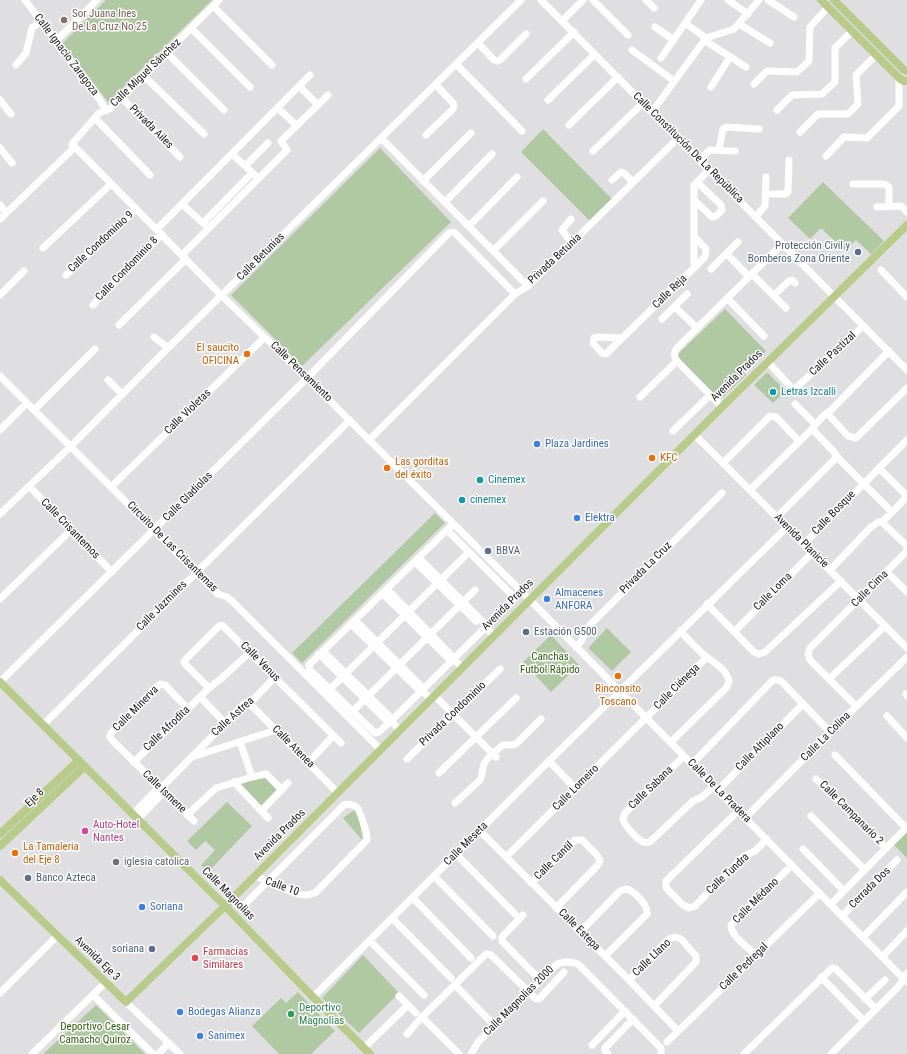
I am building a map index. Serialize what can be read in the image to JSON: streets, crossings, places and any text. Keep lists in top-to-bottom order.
{
  "streets": {
    "main road": [
      "Avenida Prados",
      "Eje 8",
      "Calle Magnolias",
      "Avenida Eje 3"
    ],
    "street": [
      "Calle Ignacio Zaragoza",
      "Calle Miguel Sánchez",
      "Privada Ailes",
      "Calle Constitución De La República",
      "Calle Condominio 9",
      "Calle Betunias",
      "Privada Betunia",
      "Calle Condominio 8",
      "Calle Reja",
      "Calle Pastizal",
      "Calle Pensamiento",
      "Calle Violetas",
      "Calle Gladiolas",
      "Calle Bosque",
      "Calle Crisantemos",
      "Avenida Planicie",
      "Circuito De Las Crisantemas",
      "Privada La Cruz",
      "Calle Cima",
      "Calle Loma",
      "Calle Jazmines",
      "Calle Venus",
      "Calle Ciénega",
      "Calle Minerva",
      "Privada Condominio",
      "Calle Astrea",
      "Calle Afrodita",
      "Calle La Colina",
      "Calle Atenea",
      "Calle Altiplano",
      "Calle Lomeiro",
      "Calle Sabana",
      "Calle De La Pradera",
      "Calle Ismene",
      "Calle Campanario 2",
      "Calle Meseta",
      "Calle Cantil",
      "Calle Tundra",
      "Calle 10",
      "Cerrada Dos",
      "Calle Médano",
      "Calle Estepa",
      "Calle Llano",
      "Calle Pedregal",
      "Calle Magnolias 2000"
    ]
  },
  "crossings": [
    ["Calle Ignacio Zaragoza", "Calle Miguel Sánchez"],
    ["Calle Miguel Sánchez", "Privada Ailes"],
    ["Calle Miguel Sánchez", "Calle Pensamiento"],
    ["Calle Constitución De La República", "Privada Betunia"],
    ["Calle Constitución De La República", "Calle Pastizal"],
    ["Calle Constitución De La República", "Avenida Prados"],
    ["Calle Condominio 9", "Calle Pensamiento"],
    ["Calle Betunias", "Privada Betunia"],
    ["Calle Betunias", "Calle Pensamiento"],
    ["Calle Betunias", "Calle Crisantemos"],
    ["Calle Betunias", "Circuito De Las Crisantemas"],
    ["Calle Condominio 8", "Calle Pensamiento"],
    ["Calle Pastizal", "Avenida Prados"],
    ["Calle Pensamiento", "Avenida Prados"],
    ["Calle Pensamiento", "Calle Violetas"],
    ["Calle Pensamiento", "Calle Gladiolas"],
    ["Calle Pensamiento", "Calle Jazmines"],
    ["Calle Pensamiento", "Calle De La Pradera"],
    ["Avenida Prados", "Avenida Planicie"],
    ["Avenida Prados", "Circuito De Las Crisantemas"],
    ["Avenida Prados", "Calle Atenea"],
    ["Avenida Prados", "Calle De La Pradera"],
    ["Avenida Prados", "Calle 10"],
    ["Avenida Prados", "Calle Magnolias"],
    ["Avenida Prados", "Avenida Eje 3"],
    ["Calle Violetas", "Circuito De Las Crisantemas"],
    ["Calle Gladiolas", "Calle Crisantemos"],
    ["Calle Gladiolas", "Circuito De Las Crisantemas"],
    ["Calle Gladiolas", "Calle Magnolias"],
    ["Calle Bosque", "Avenida Planicie"],
    ["Avenida Planicie", "Calle Cima"],
    ["Avenida Planicie", "Calle Loma"],
    ["Avenida Planicie", "Calle Meseta"],
    ["Circuito De Las Crisantemas", "Calle Jazmines"],
    ["Privada La Cruz", "Calle De La Pradera"],
    ["Calle Jazmines", "Calle Magnolias"],
    ["Calle Venus", "Calle Astrea"],
    ["Calle Venus", "Calle Afrodita"],
    ["Calle Ciénega", "Calle Lomeiro"],
    ["Calle Ciénega", "Calle De La Pradera"],
    ["Calle Minerva", "Calle Afrodita"],
    ["Calle Minerva", "Calle Ismene"],
    ["Calle Astrea", "Calle Atenea"],
    ["Calle Astrea", "Calle Ismene"],
    ["Calle Astrea", "Calle Magnolias"],
    ["Calle Afrodita", "Calle Ismene"],
    ["Calle La Colina", "Calle De La Pradera"],
    ["Calle Altiplano", "Calle Sabana"],
    ["Calle Altiplano", "Calle De La Pradera"],
    ["Calle Lomeiro", "Calle De La Pradera"],
    ["Calle Lomeiro", "Calle Estepa"],
    ["Calle Sabana", "Calle De La Pradera"],
    ["Calle De La Pradera", "Calle Meseta"],
    ["Calle De La Pradera", "Calle Tundra"],
    ["Calle De La Pradera", "Cerrada Dos"],
    ["Calle De La Pradera", "Calle Médano"],
    ["Calle De La Pradera", "Calle Pedregal"],
    ["Eje 8", "Calle Magnolias"],
    ["Calle Meseta", "Calle Magnolias"],
    ["Calle Meseta", "Calle Estepa"],
    ["Calle Cantil", "Calle Estepa"],
    ["Calle Médano", "Calle Pedregal"],
    ["Calle Estepa", "Calle Llano"],
    ["Calle Estepa", "Calle Pedregal"]
  ],
  "parks": ["Canchas Futbol Rápido", "Deportivo Cesar Camacho Quiroz"],
  "places": [
    "Sor Juana Ines De La Cruz No 25",
    "Protección Civil y Bomberos Zona Oriente",
    "El saucito OFICINA",
    "Letras Izcalli",
    "Plaza Jardines",
    "KFC",
    "Las gorditas del éxito",
    "Cinemex",
    "cinemex",
    "Elektra",
    "BBVA",
    "Almacenes ANFORA",
    "Estación G500",
    "Rinconsito Toscano",
    "Auto-Hotel Nantes",
    "La Tamaleria del Eje 8",
    "iglesia catolica",
    "Banco Azteca",
    "Soriana",
    "soriana",
    "Farmacias Similares",
    "Bodegas Alianza",
    "Deportivo Magnolias",
    "Sanimex"
  ]
}
